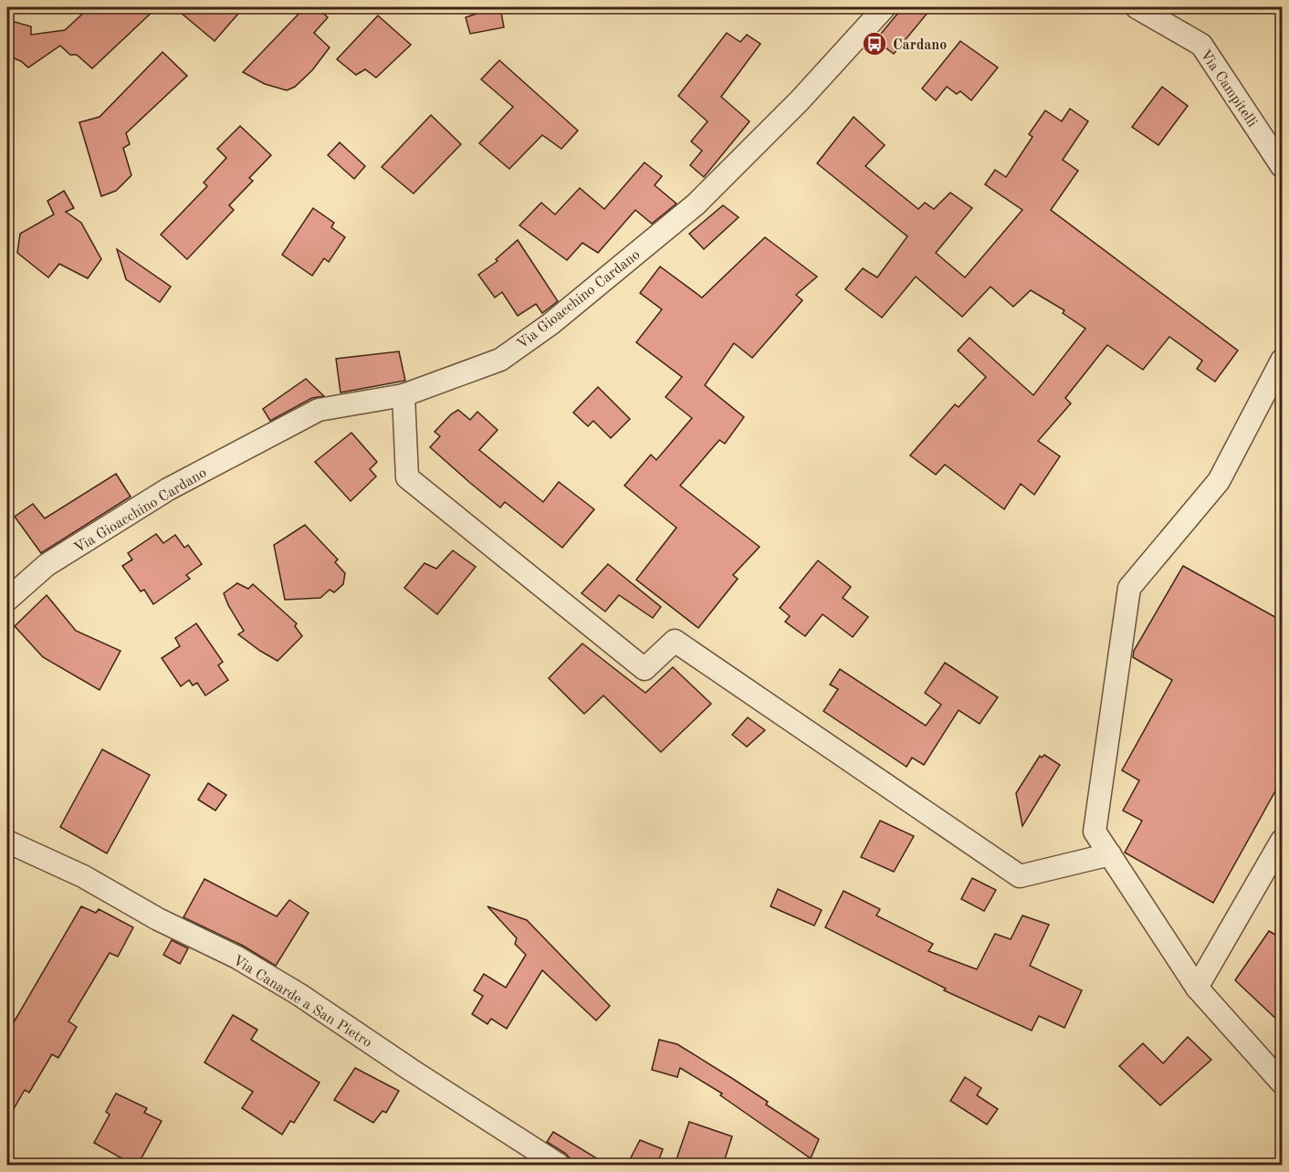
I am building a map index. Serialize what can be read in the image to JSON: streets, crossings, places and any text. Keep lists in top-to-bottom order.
{
  "streets": {
    "street": ["Via Campitelli", "Via Gioacchino Cardano", "Via Canarde a San Pietro"]
  },
  "places": {
    "bus stop": ["Cardano"]
  }
}
